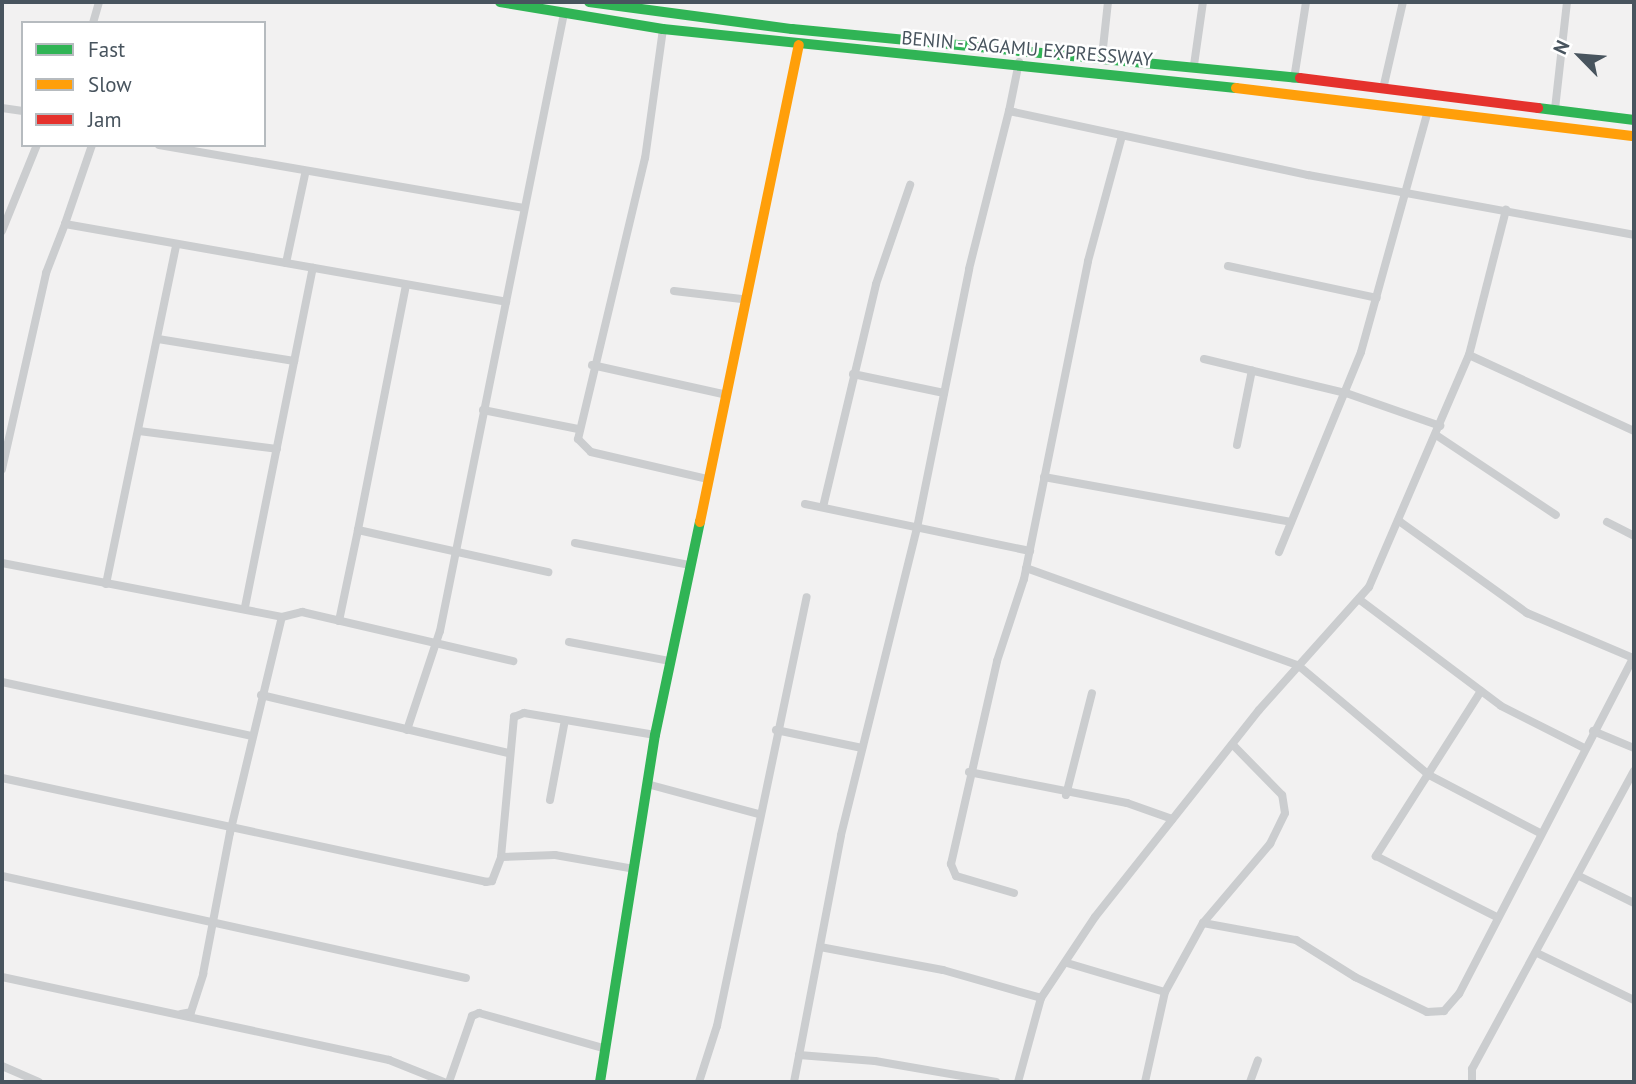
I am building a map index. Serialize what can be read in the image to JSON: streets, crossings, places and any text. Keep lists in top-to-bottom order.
{
  "streets": {
    "main road": ["BENIN - SAGAMU EXPRESSWAY"]
  },
  "legend": ["Fast", "Slow", "Jam"],
  "north": "top left"
}
